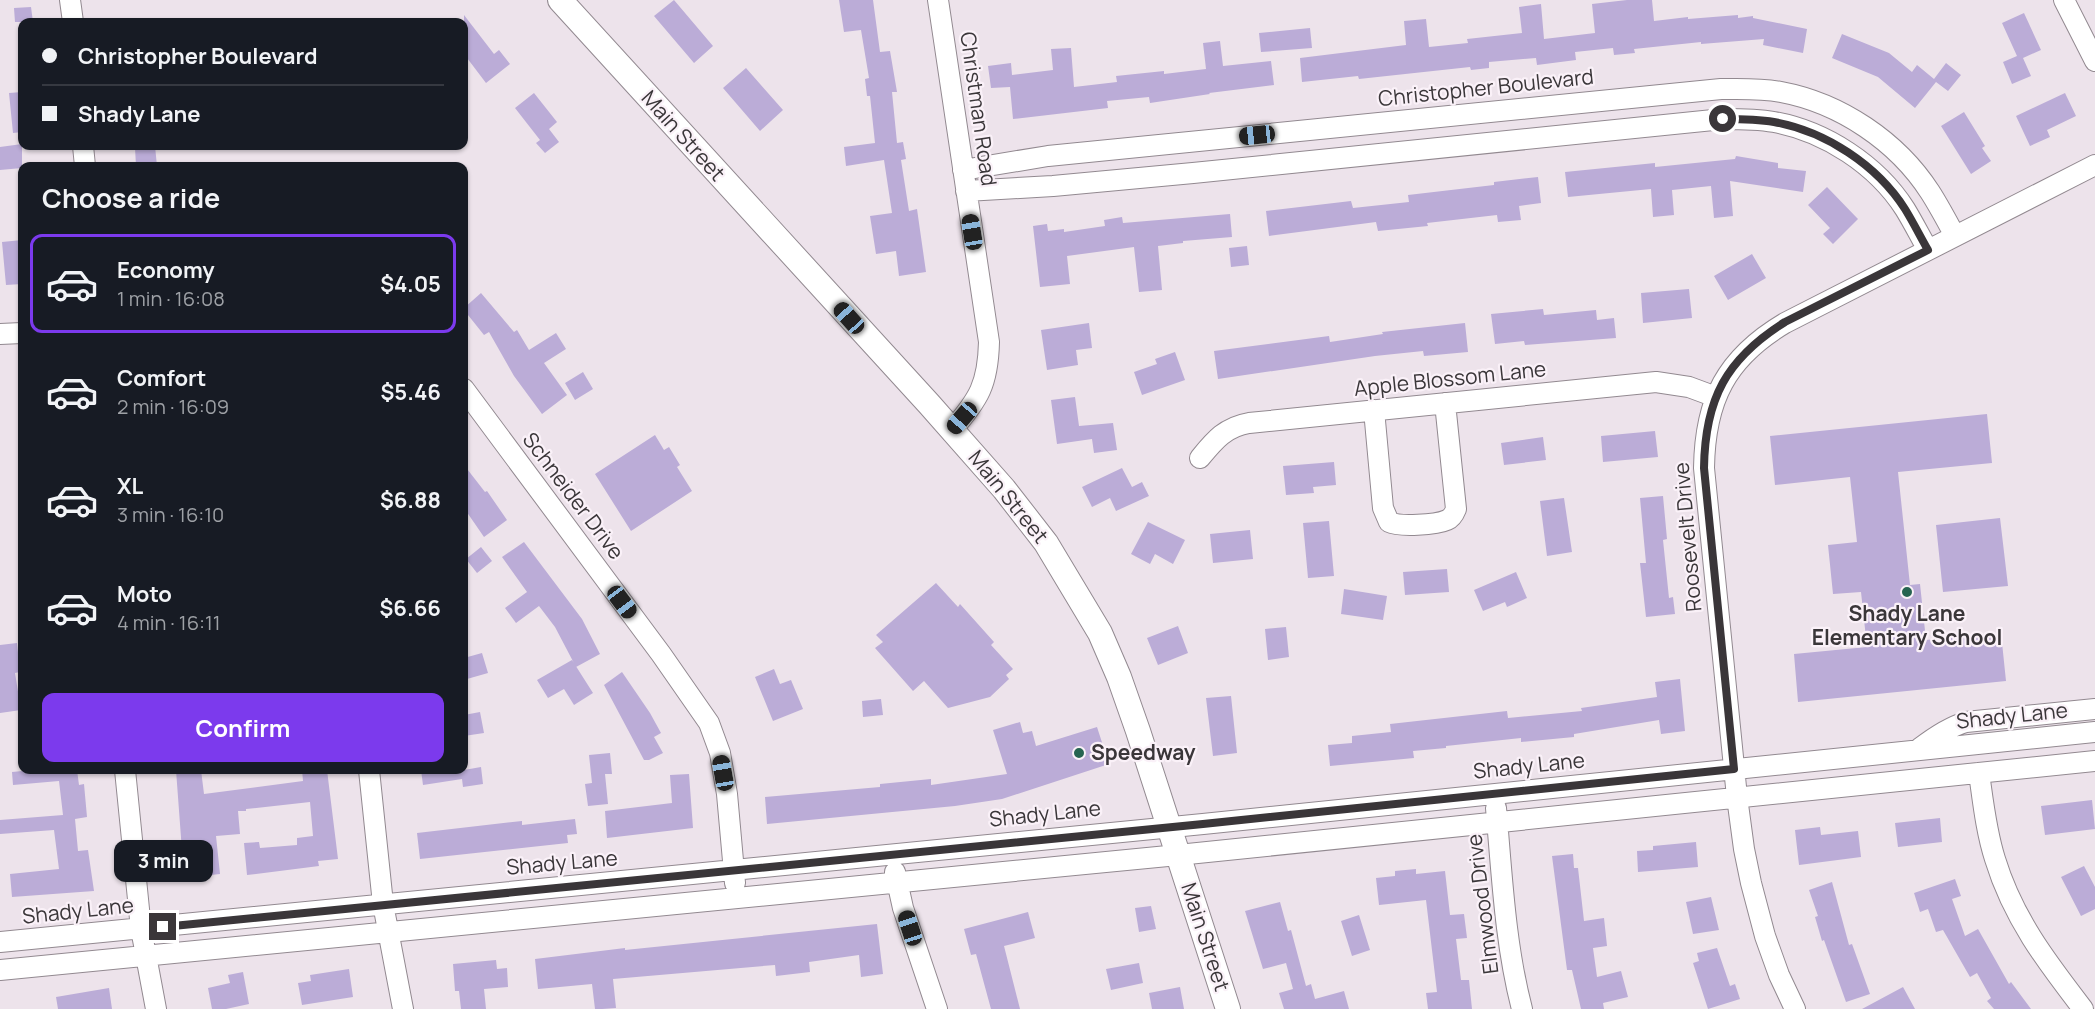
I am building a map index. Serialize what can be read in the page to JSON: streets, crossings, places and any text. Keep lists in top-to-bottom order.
{
  "streets": {
    "main road": ["Main Street"],
    "street": [
      "Christopher Boulevard",
      "Christman Road",
      "Apple Blossom Lane",
      "Schneider Drive",
      "Roosevelt Drive",
      "Shady Lane",
      "Elmwood Drive"
    ]
  },
  "crossings": [
    ["Christopher Boulevard", "Christman Road"],
    ["Christopher Boulevard", "Roosevelt Drive"],
    ["Christman Road", "Main Street"],
    ["Main Street", "Shady Lane"],
    ["Apple Blossom Lane", "Roosevelt Drive"],
    ["Schneider Drive", "Shady Lane"],
    ["Roosevelt Drive", "Shady Lane"],
    ["Shady Lane", "Elmwood Drive"]
  ],
  "places": ["Shady Lane Elementary School", "Speedway"],
  "page": {
    "banner": ["Christopher Boulevard", "Shady Lane"],
    "heading": "Choose a ride",
    "list": [
      {
        "name": "Economy",
        "note": "1 min · 16:08",
        "value": "$4.05"
      },
      {
        "name": "Comfort",
        "note": "2 min · 16:09",
        "value": "$5.46"
      },
      {
        "name": "XL",
        "note": "3 min · 16:10",
        "value": "$6.88"
      },
      {
        "name": "Moto",
        "note": "4 min · 16:11",
        "value": "$6.66"
      }
    ],
    "buttons": "Confirm",
    "bubble": "3 min"
  }
}
